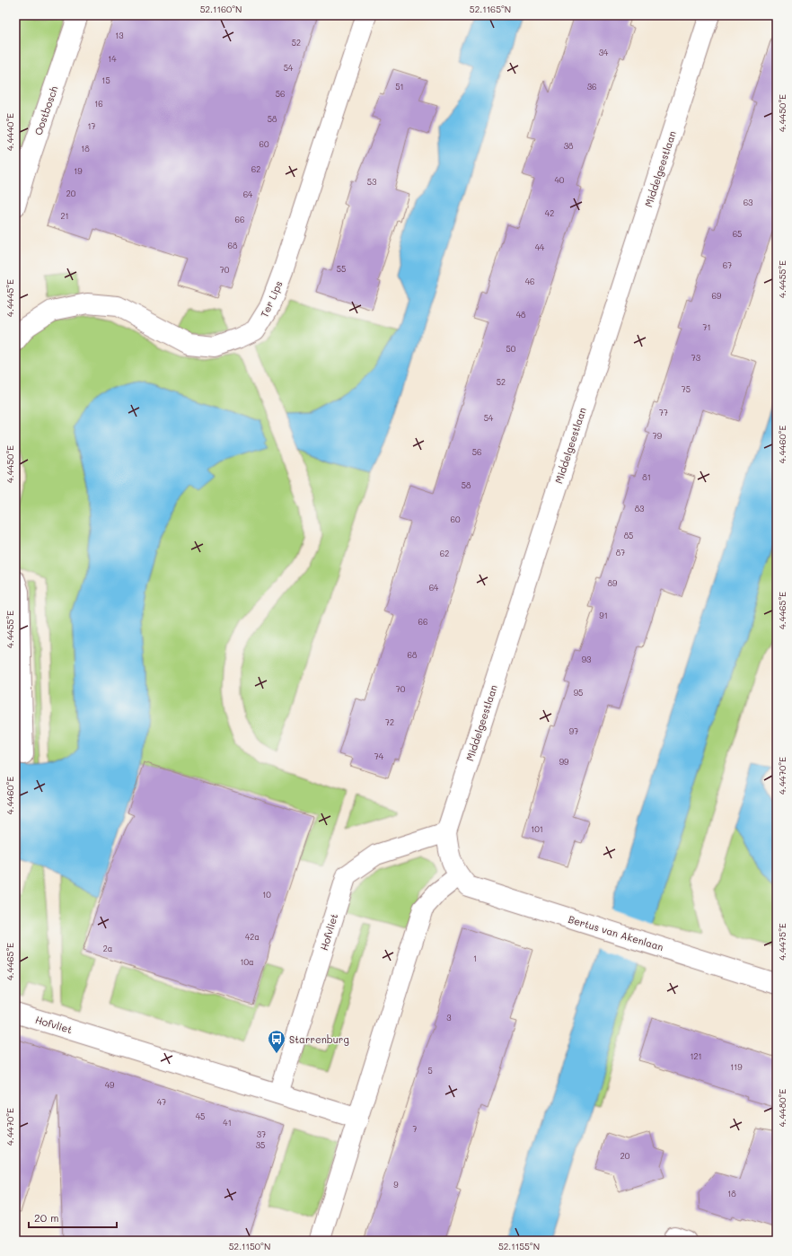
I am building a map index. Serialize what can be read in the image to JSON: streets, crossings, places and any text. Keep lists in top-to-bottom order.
{
  "streets": {
    "street": [
      "Oostbosch",
      "Middelgeestlaan",
      "Ter Lips",
      "Hofvliet",
      "Bertus van Akenlaan"
    ]
  },
  "crossings": [
    ["Middelgeestlaan", "Hofvliet"],
    ["Middelgeestlaan", "Bertus van Akenlaan"]
  ],
  "places": {
    "bus stop": ["Starrenburg"]
  },
  "house_numbers": [
    "13",
    "52",
    "34",
    "14",
    "54",
    "15",
    "51",
    "36",
    "56",
    "16",
    "58",
    "17",
    "60",
    "38",
    "18",
    "62",
    "19",
    "40",
    "53",
    "20",
    "64",
    "63",
    "42",
    "21",
    "66",
    "65",
    "68",
    "44",
    "67",
    "55",
    "70",
    "46",
    "69",
    "48",
    "71",
    "50",
    "73",
    "52",
    "75",
    "77",
    "54",
    "79",
    "56",
    "81",
    "58",
    "83",
    "60",
    "85",
    "87",
    "62",
    "89",
    "64",
    "91",
    "66",
    "68",
    "93",
    "70",
    "95",
    "72",
    "97",
    "74",
    "99",
    "101",
    "10",
    "42a",
    "2a",
    "1",
    "10a",
    "3",
    "121",
    "119",
    "5",
    "49",
    "47",
    "45",
    "41",
    "7",
    "37",
    "35",
    "20",
    "9",
    "18"
  ],
  "scale_bar": "20 m",
  "coordinates": [
    "52.1160°N",
    "52.1165°N",
    "4.4450°E",
    "4.4440°E",
    "4.4455°E",
    "4.4445°E",
    "4.4460°E",
    "4.4465°E",
    "4.4470°E",
    "4.4475°E",
    "4.4480°E",
    "52.1150°N",
    "52.1155°N"
  ]
}
